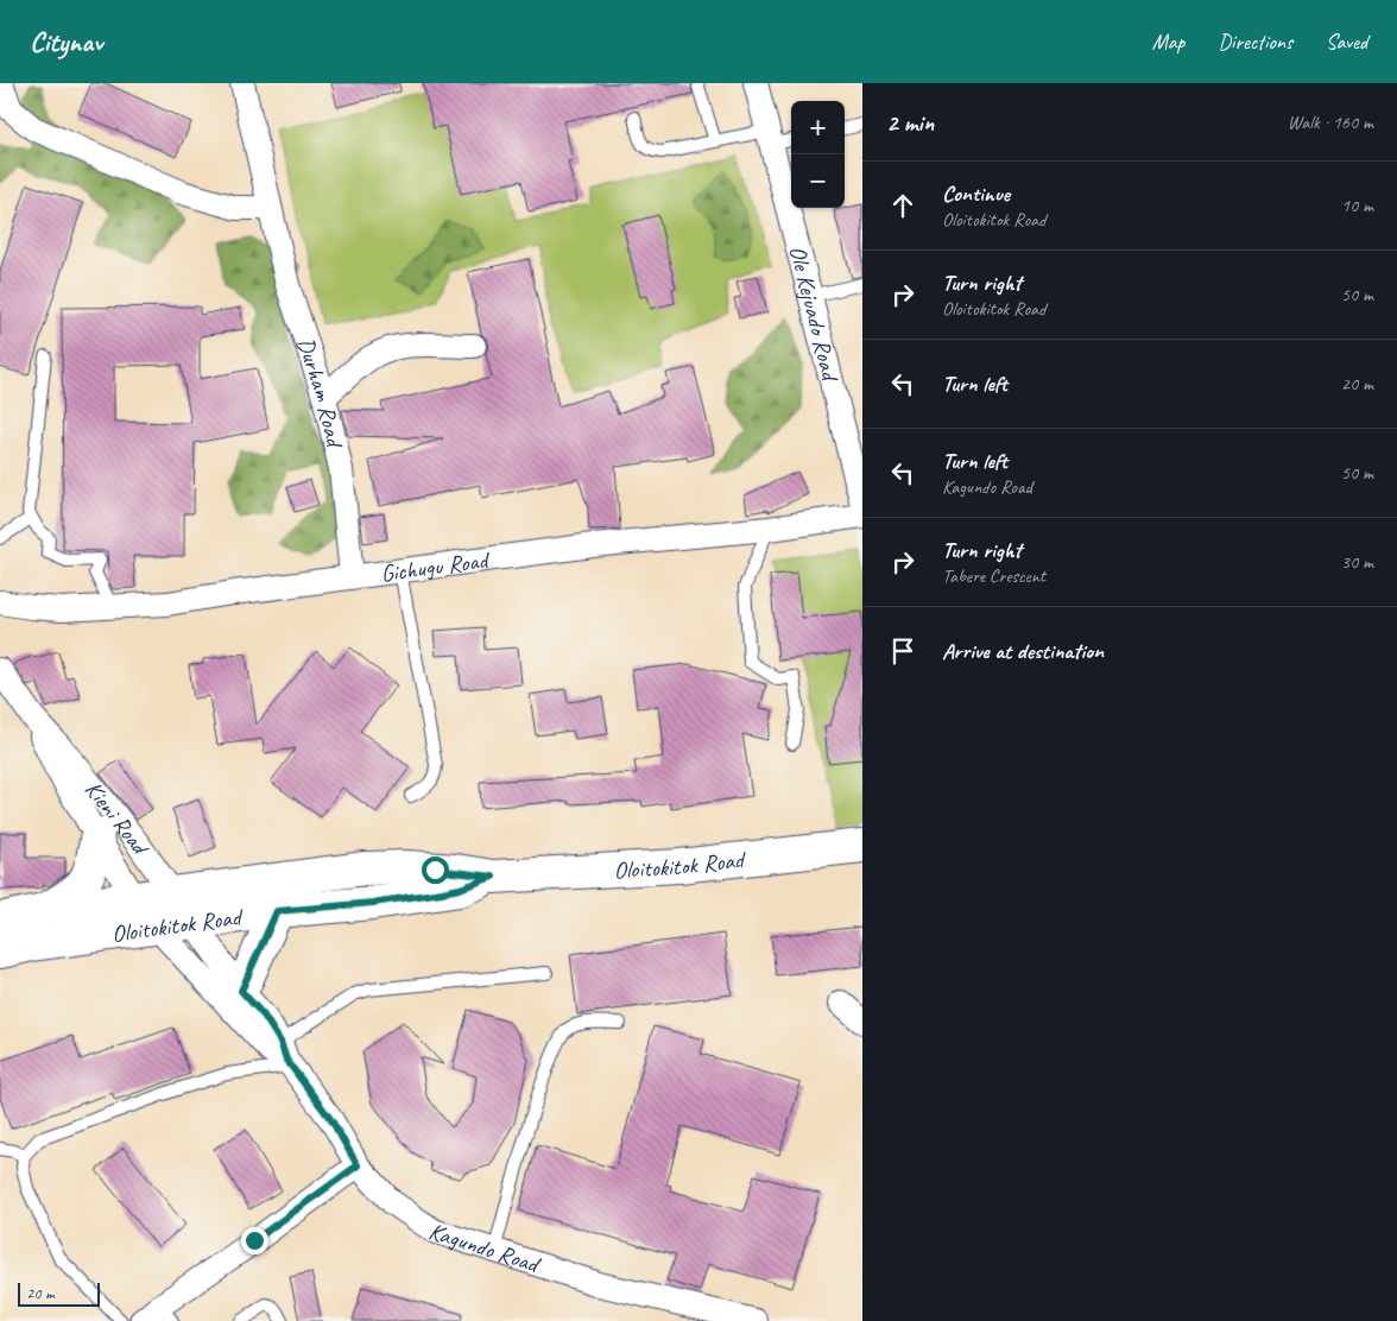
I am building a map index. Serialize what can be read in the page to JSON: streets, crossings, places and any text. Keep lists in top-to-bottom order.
{
  "streets": {
    "main road": ["Oloitokitok Road"],
    "street": [
      "Ole Kejuado Road",
      "Durham Road",
      "Gichugu Road",
      "Kieni Road",
      "Kagundo Road"
    ]
  },
  "crossings": [
    ["Durham Road", "Gichugu Road"],
    ["Kieni Road", "Oloitokitok Road"],
    ["Kieni Road", "Kagundo Road"],
    ["Oloitokitok Road", "Kagundo Road"]
  ],
  "scale_bar": "20 m",
  "page": {
    "header": "Citynav",
    "nav": ["Map", "Directions", "Saved"],
    "heading": ["2 min", "Walk · 160 m"],
    "map_buttons": ["+", "−"],
    "list": [
      ["Continue", "Oloitokitok Road", "10 m"],
      ["Turn right", "Oloitokitok Road", "50 m"],
      ["Turn left", "20 m"],
      ["Turn left", "Kagundo Road", "50 m"],
      ["Turn right", "Tabere Crescent", "30 m"],
      "Arrive at destination"
    ],
    "scale": "20 m"
  }
}
